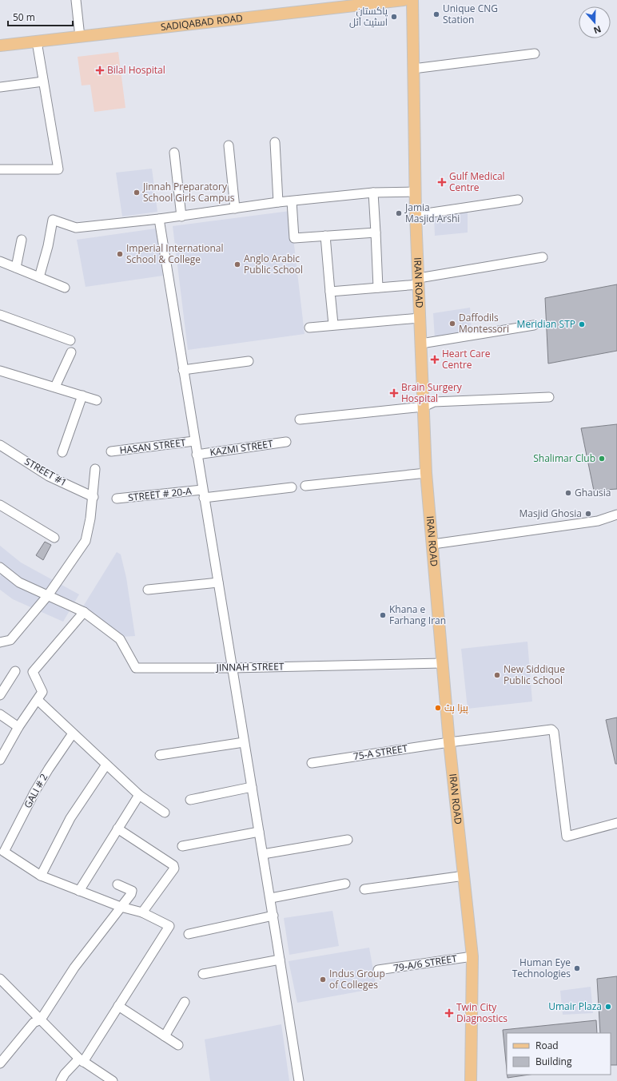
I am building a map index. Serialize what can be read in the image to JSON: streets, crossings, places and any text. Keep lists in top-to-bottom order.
{
  "streets": {
    "main road": ["SADIQABAD ROAD", "IRAN ROAD"],
    "street": [
      "HASAN STREET",
      "KAZMI STREET",
      "STREET #1",
      "STREET # 20-A",
      "JINNAH STREET",
      "75-A STREET",
      "GALI # 2",
      "79-A/6 STREET"
    ]
  },
  "crossings": [
    ["IRAN ROAD", "JINNAH STREET"],
    ["IRAN ROAD", "75-A STREET"],
    ["IRAN ROAD", "79-A/6 STREET"]
  ],
  "places": {
    "other": [
      "Unique CNG Station",
      "پاکستان اسٹیٹ آئل",
      "Jinnah Preparatory School Girls Campus",
      "Jamia Masjid Arshi",
      "Imperial International School & College",
      "Anglo Arabic Public School",
      "Daffodils Montessori",
      "Meridian STP",
      "Shalimar Club",
      "Ghausia",
      "Masjid Ghosia",
      "Khana e Farhang Iran",
      "New Siddique Public School",
      "پیزا ہٹ",
      "Human Eye Technologies",
      "Indus Group of Colleges",
      "Umair Plaza"
    ],
    "health": [
      "Bilal Hospital",
      "Gulf Medical Centre",
      "Heart Care Centre",
      "Brain Surgery Hospital",
      "Twin City Diagnostics"
    ]
  },
  "legend": ["Road", "Building"],
  "scale_bar": "50 m",
  "north": "bottom"
}
